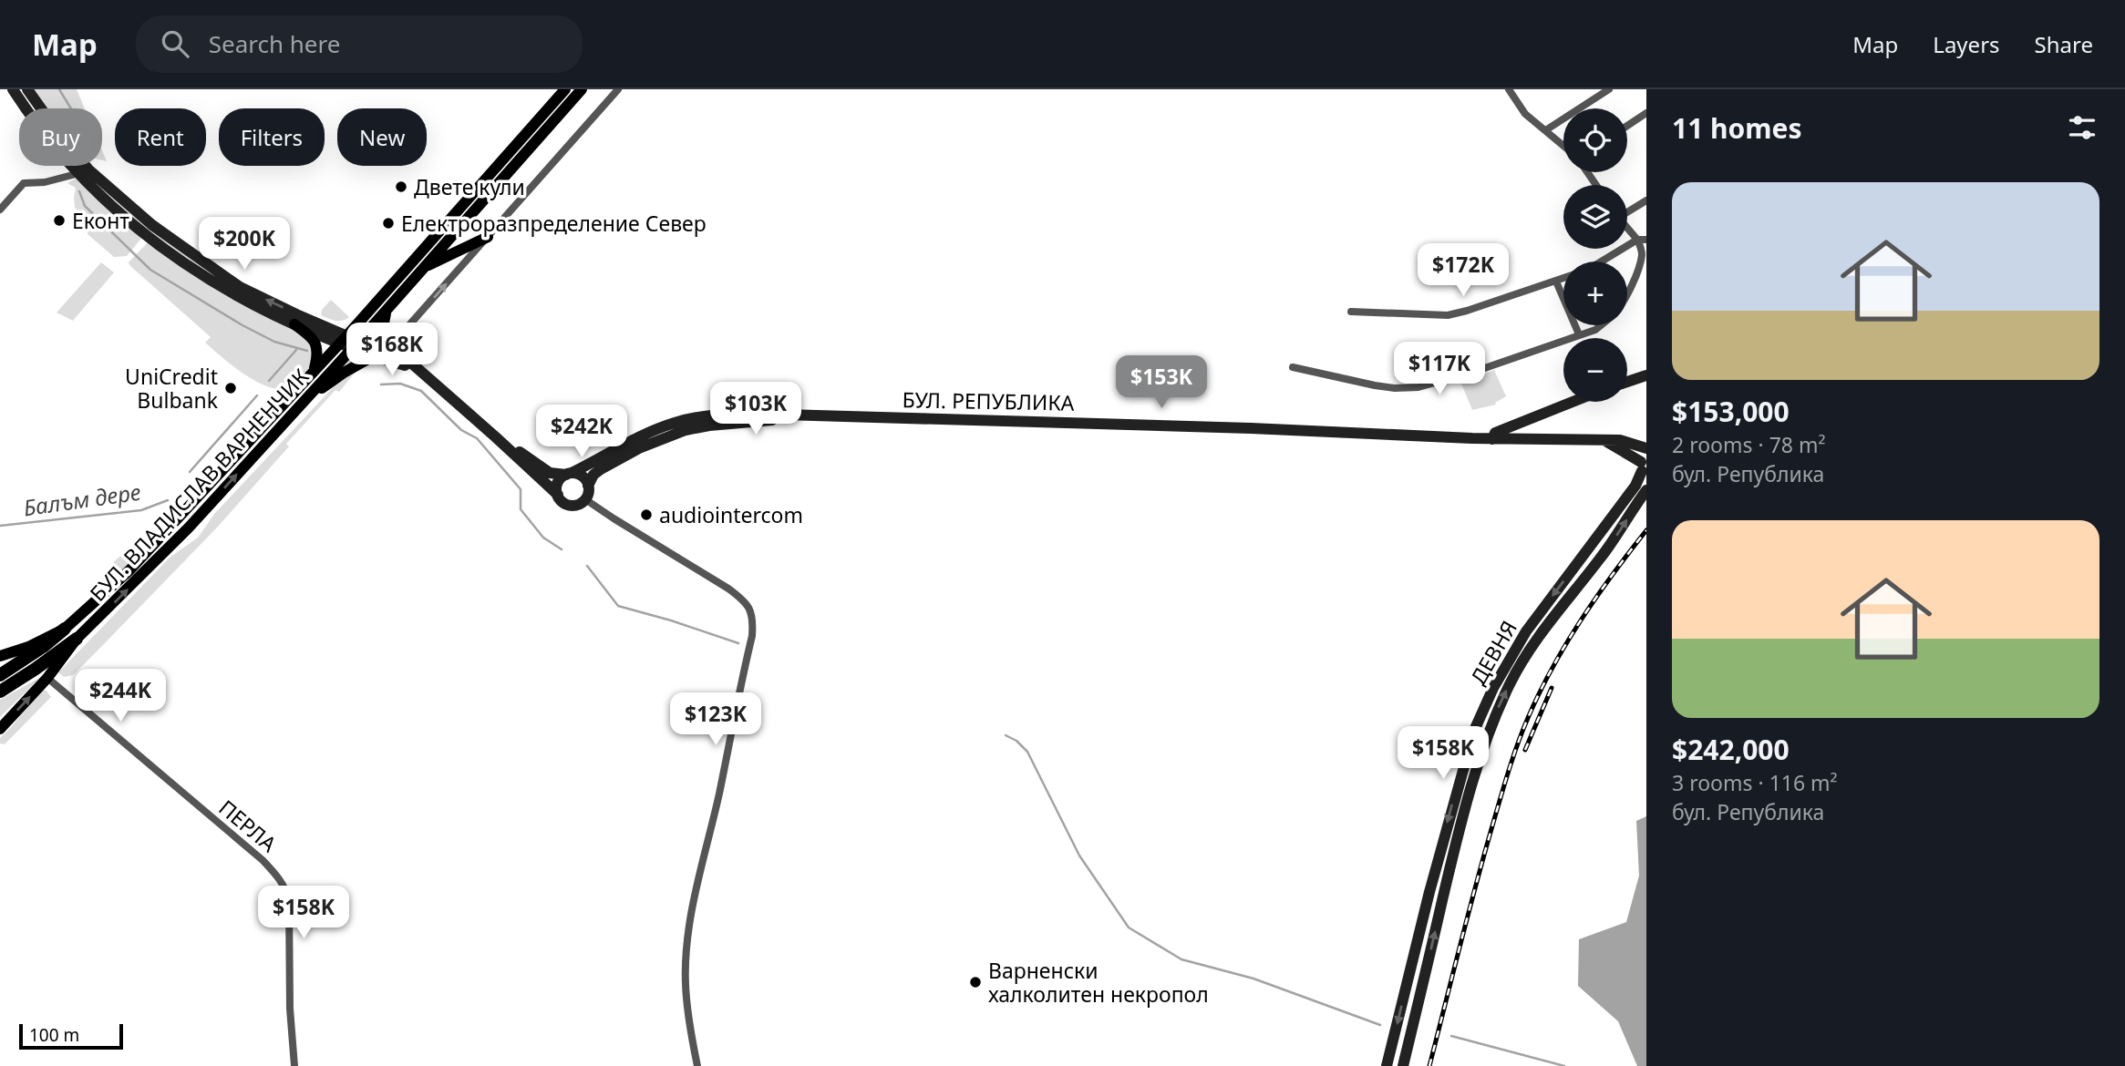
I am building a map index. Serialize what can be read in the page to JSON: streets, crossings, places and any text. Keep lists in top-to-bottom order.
{
  "streets": {
    "main road": ["БУЛ. ВЛАДИСЛАВ ВАРНЕНЧИК"],
    "street": ["БУЛ. РЕПУБЛИКА", "ДЕВНЯ", "ПЕРЛА"]
  },
  "crossings": [
    ["БУЛ. РЕПУБЛИКА", "ДЕВНЯ"],
    ["БУЛ. ВЛАДИСЛАВ ВАРНЕНЧИК", "ПЕРЛА"]
  ],
  "water": ["Балъм дере"],
  "places": [
    "Двете кули",
    "Еконт",
    "Електроразпределение Север",
    "UniCredit Bulbank",
    "audiointercom",
    "Варненски халколитен некропол"
  ],
  "scale_bar": "100 m",
  "page": {
    "header": "Map",
    "search": "Search here",
    "nav": ["Map", "Layers", "Share"],
    "heading": "11 homes",
    "map_buttons": ["+", "−"],
    "chip": [
      "Buy",
      "Rent",
      "Filters",
      "New"
    ],
    "list": [
      {
        "name": "$153,000",
        "note": "2 rooms · 78 m² · бул. Република"
      },
      {
        "name": "$242,000",
        "note": "3 rooms · 116 m² · бул. Република"
      }
    ],
    "price": [
      "$200K",
      "$172K",
      "$168K",
      "$117K",
      "$153K",
      "$103K",
      "$242K",
      "$244K",
      "$123K",
      "$158K",
      "$158K"
    ],
    "scale": "100 m"
  }
}
